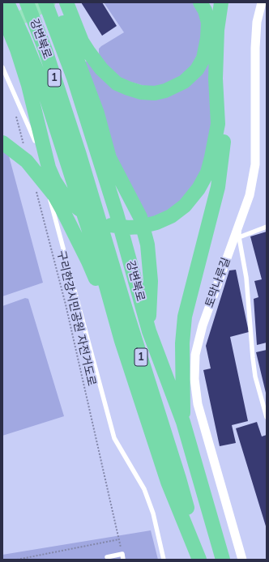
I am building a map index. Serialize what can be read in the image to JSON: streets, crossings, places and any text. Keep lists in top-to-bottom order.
{
  "streets": {
    "highway": ["강변북로", "1"],
    "street": ["토막나루길"],
    "path": ["구리한강시민공원 자전거도로"]
  }
}
